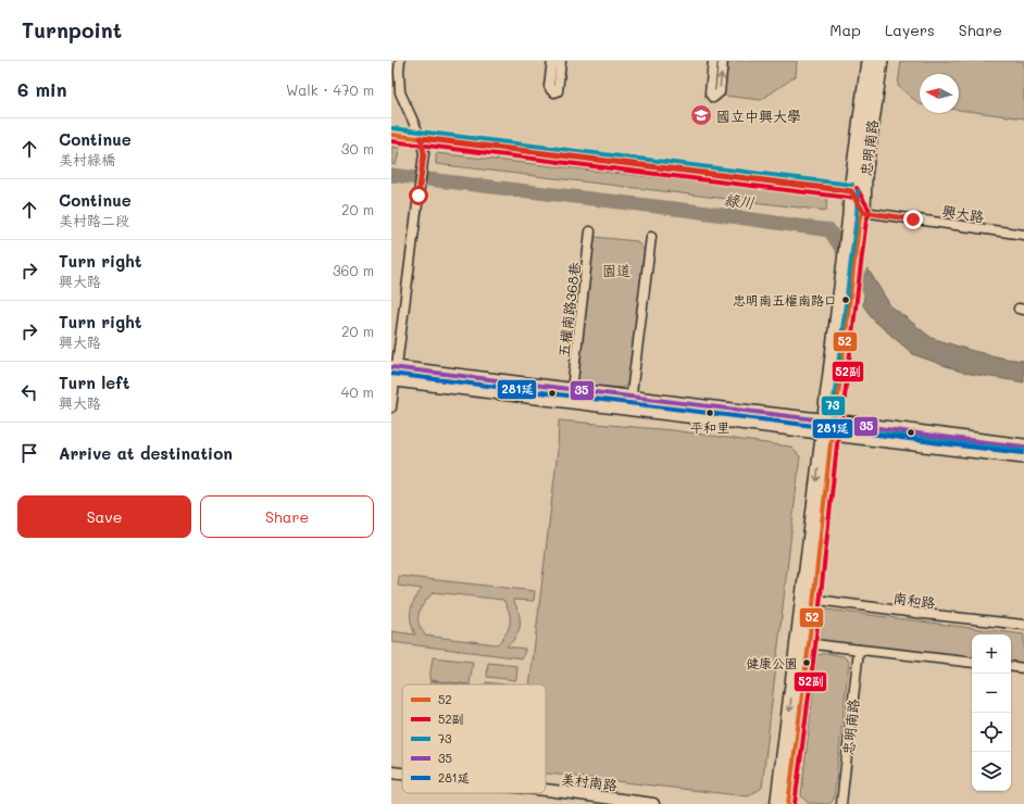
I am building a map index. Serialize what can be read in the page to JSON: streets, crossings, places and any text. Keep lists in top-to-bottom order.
{
  "streets": {
    "main road": ["忠明南路"],
    "street": [
      "興大路",
      "五權南路368巷",
      "南和路",
      "美村南路"
    ]
  },
  "crossings": [
    ["忠明南路", "興大路"],
    ["忠明南路", "南和路"]
  ],
  "water": ["綠川"],
  "parks": ["園道"],
  "places": {
    "school or university": ["國立中興大學"],
    "other": ["忠明南五權南路口", "平和里", "健康公園"]
  },
  "lines": [
    "transit line 73",
    "transit line 52",
    "transit line 52副",
    "transit line 35",
    "transit line 281延"
  ],
  "legend": [
    "52",
    "52副",
    "73",
    "35",
    "281延"
  ],
  "north": "left",
  "page": {
    "header": "Turnpoint",
    "nav": ["Map", "Layers", "Share"],
    "heading": ["6 min", "Walk · 470 m"],
    "list": [
      ["Continue", "美村綠橋", "30 m"],
      ["Continue", "美村路二段", "20 m"],
      ["Turn right", "興大路", "360 m"],
      ["Turn right", "興大路", "20 m"],
      ["Turn left", "興大路", "40 m"],
      "Arrive at destination"
    ],
    "buttons": ["Save", "Share"],
    "map_buttons": ["+", "−"]
  }
}
